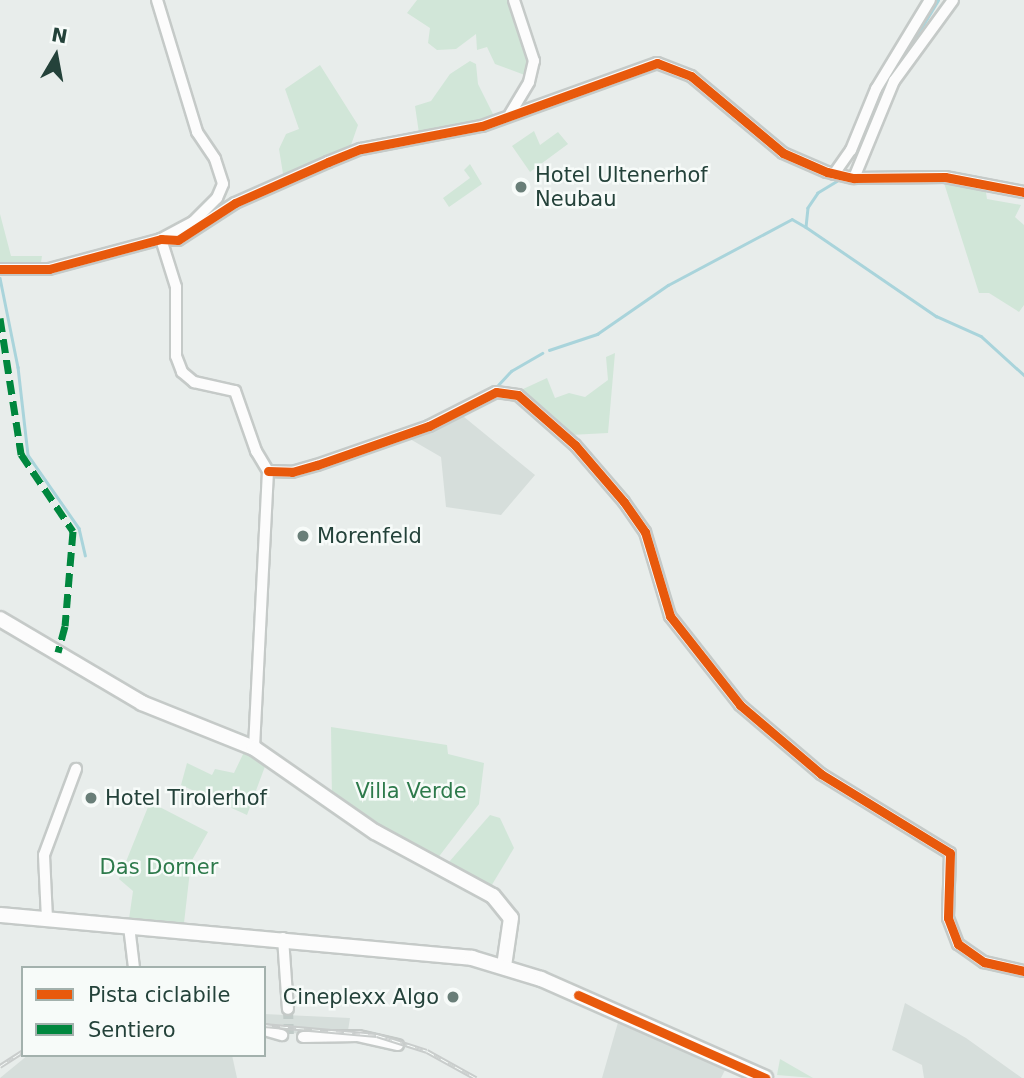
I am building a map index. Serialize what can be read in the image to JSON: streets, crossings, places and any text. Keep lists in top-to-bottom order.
{
  "parks": ["Villa Verde", "Das Dorner"],
  "places": [
    "Hotel Ultenerhof Neubau",
    "Morenfeld",
    "Hotel Tirolerhof",
    "Cineplexx Algo"
  ],
  "legend": ["Pista ciclabile", "Sentiero"],
  "north": "top"
}
